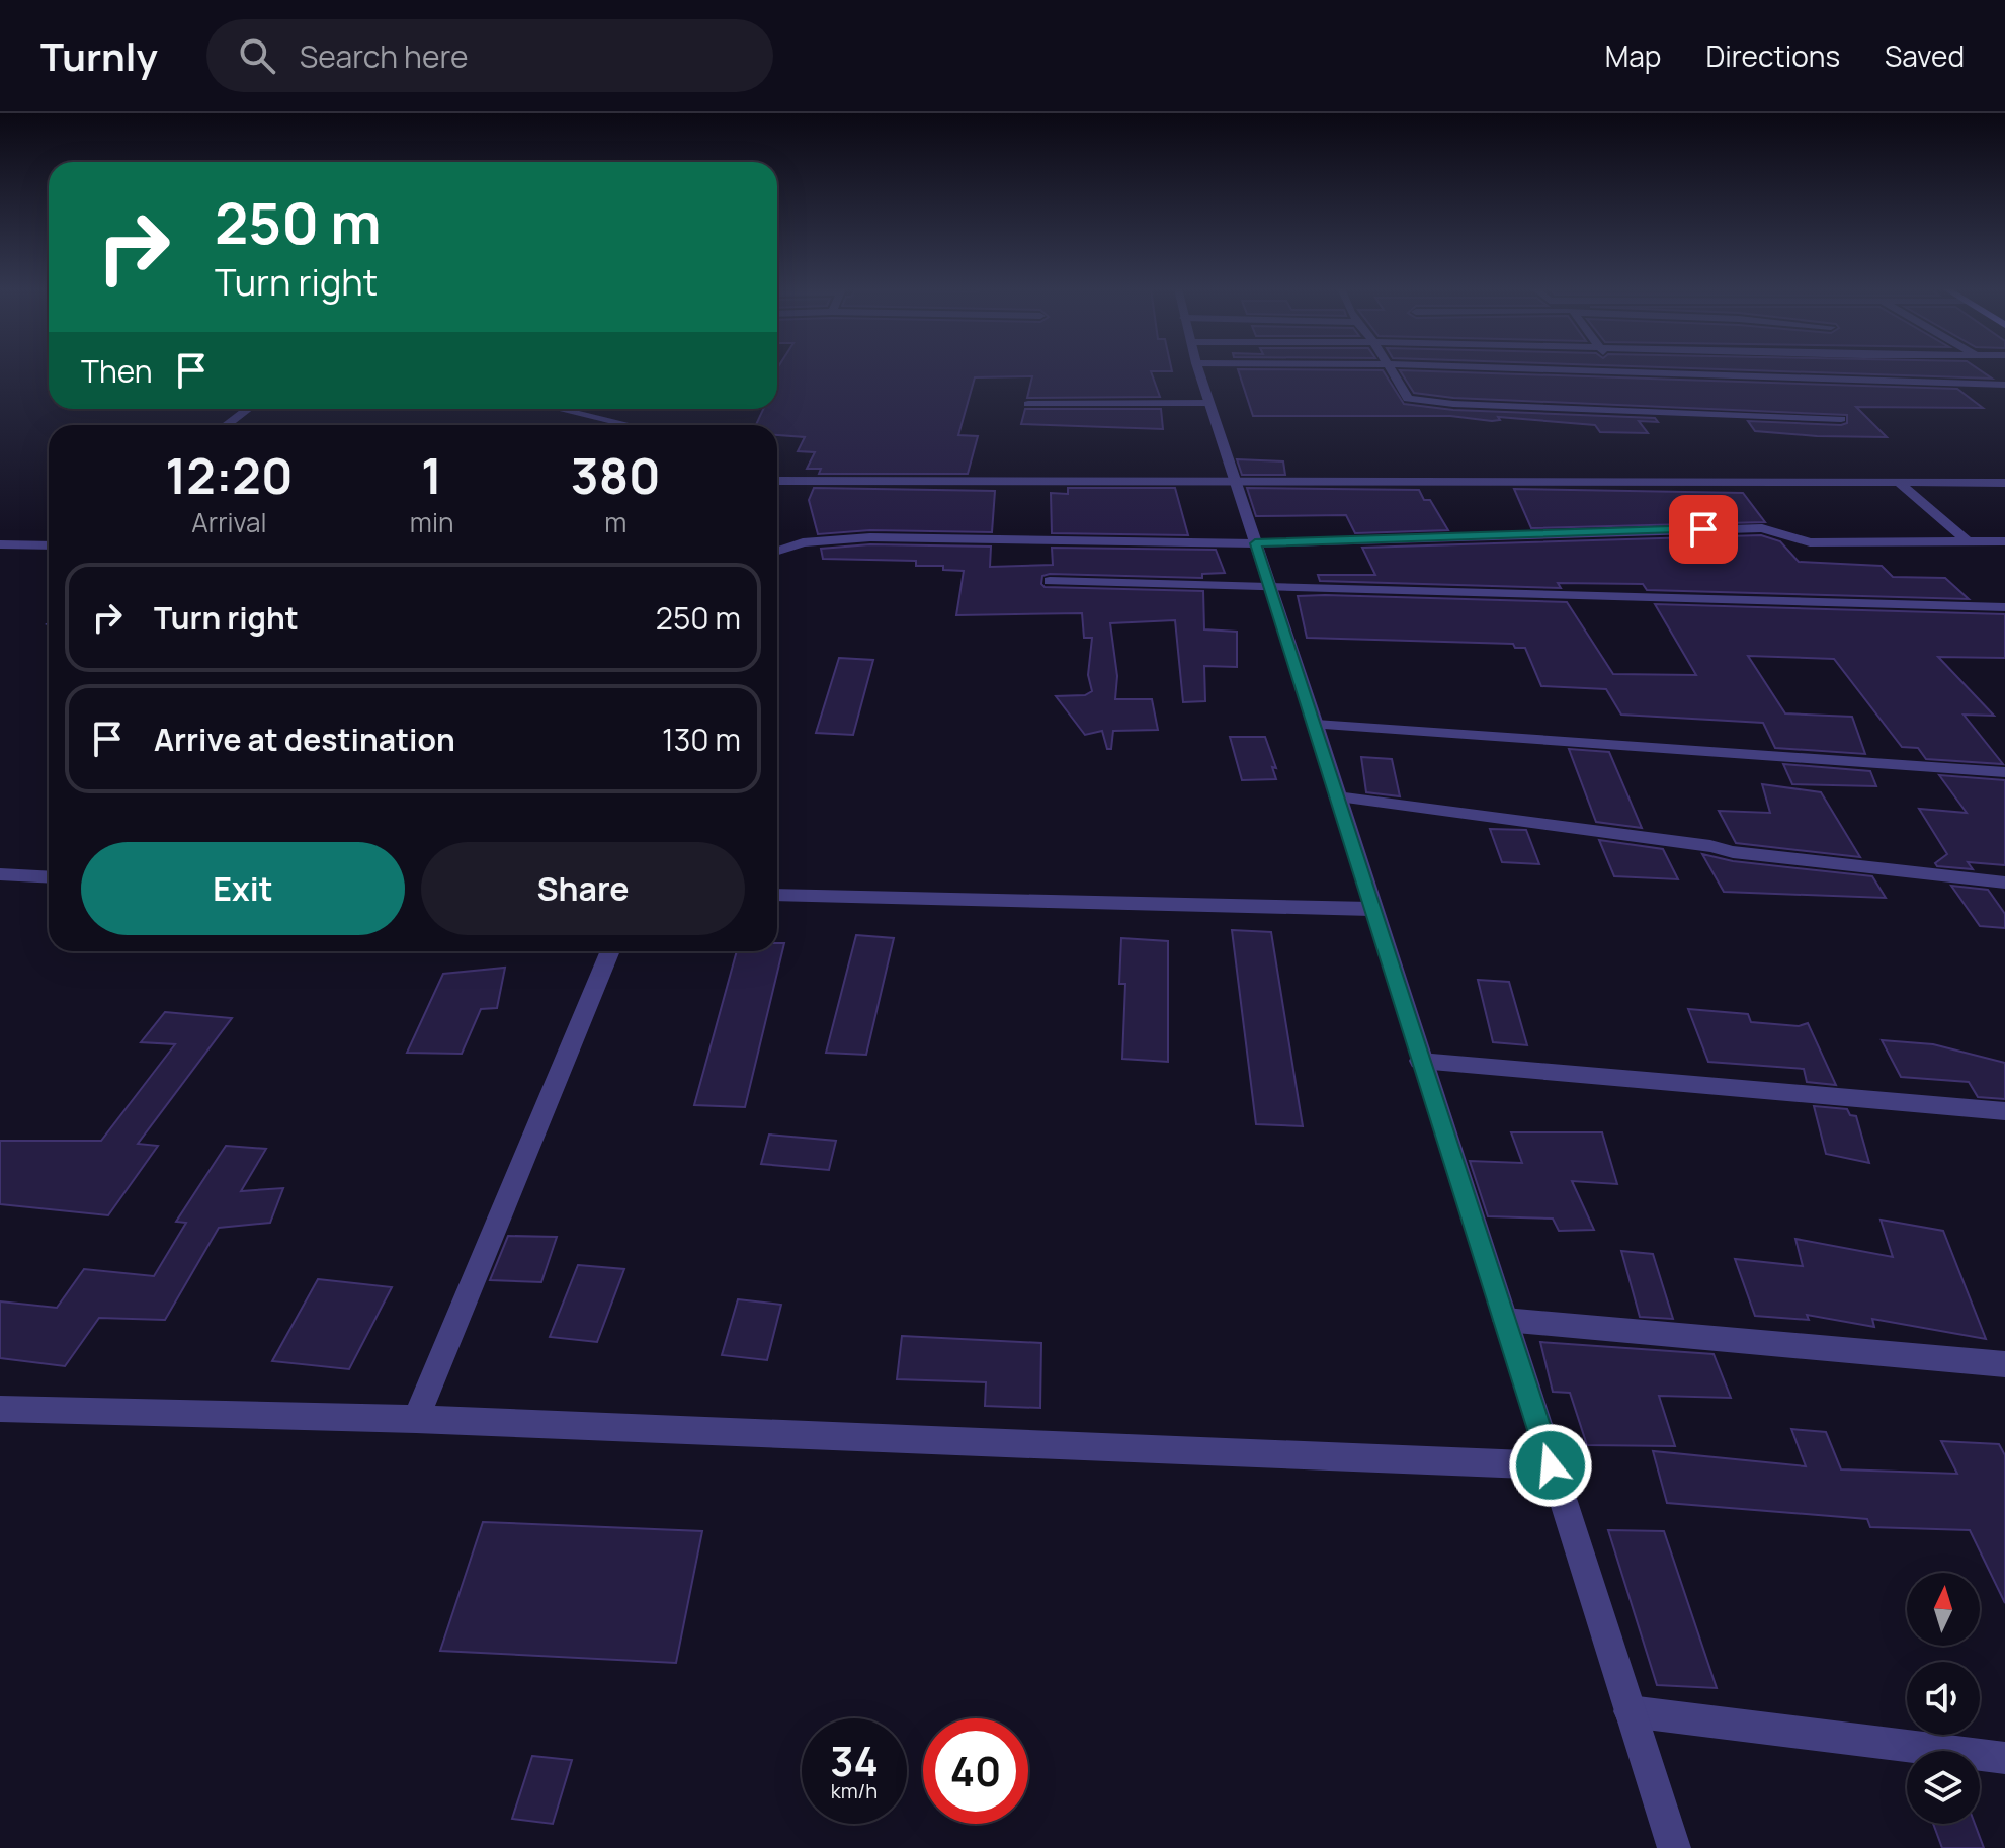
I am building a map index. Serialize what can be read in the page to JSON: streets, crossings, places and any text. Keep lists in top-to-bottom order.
{
  "north": "top",
  "page": {
    "header": "Turnly",
    "search": "Search here",
    "nav": ["Map", "Directions", "Saved"],
    "turn": ["250 m", "Turn right"],
    "then": "Then",
    "eta": [
      "12:20",
      "Arrival",
      "1",
      "min",
      "380",
      "m"
    ],
    "list": [
      {
        "name": "Turn right",
        "value": "250 m"
      },
      {
        "name": "Arrive at destination",
        "value": "130 m"
      }
    ],
    "buttons": ["Exit", "Share"],
    "speed": "34 km/h",
    "limit": "40"
  }
}
